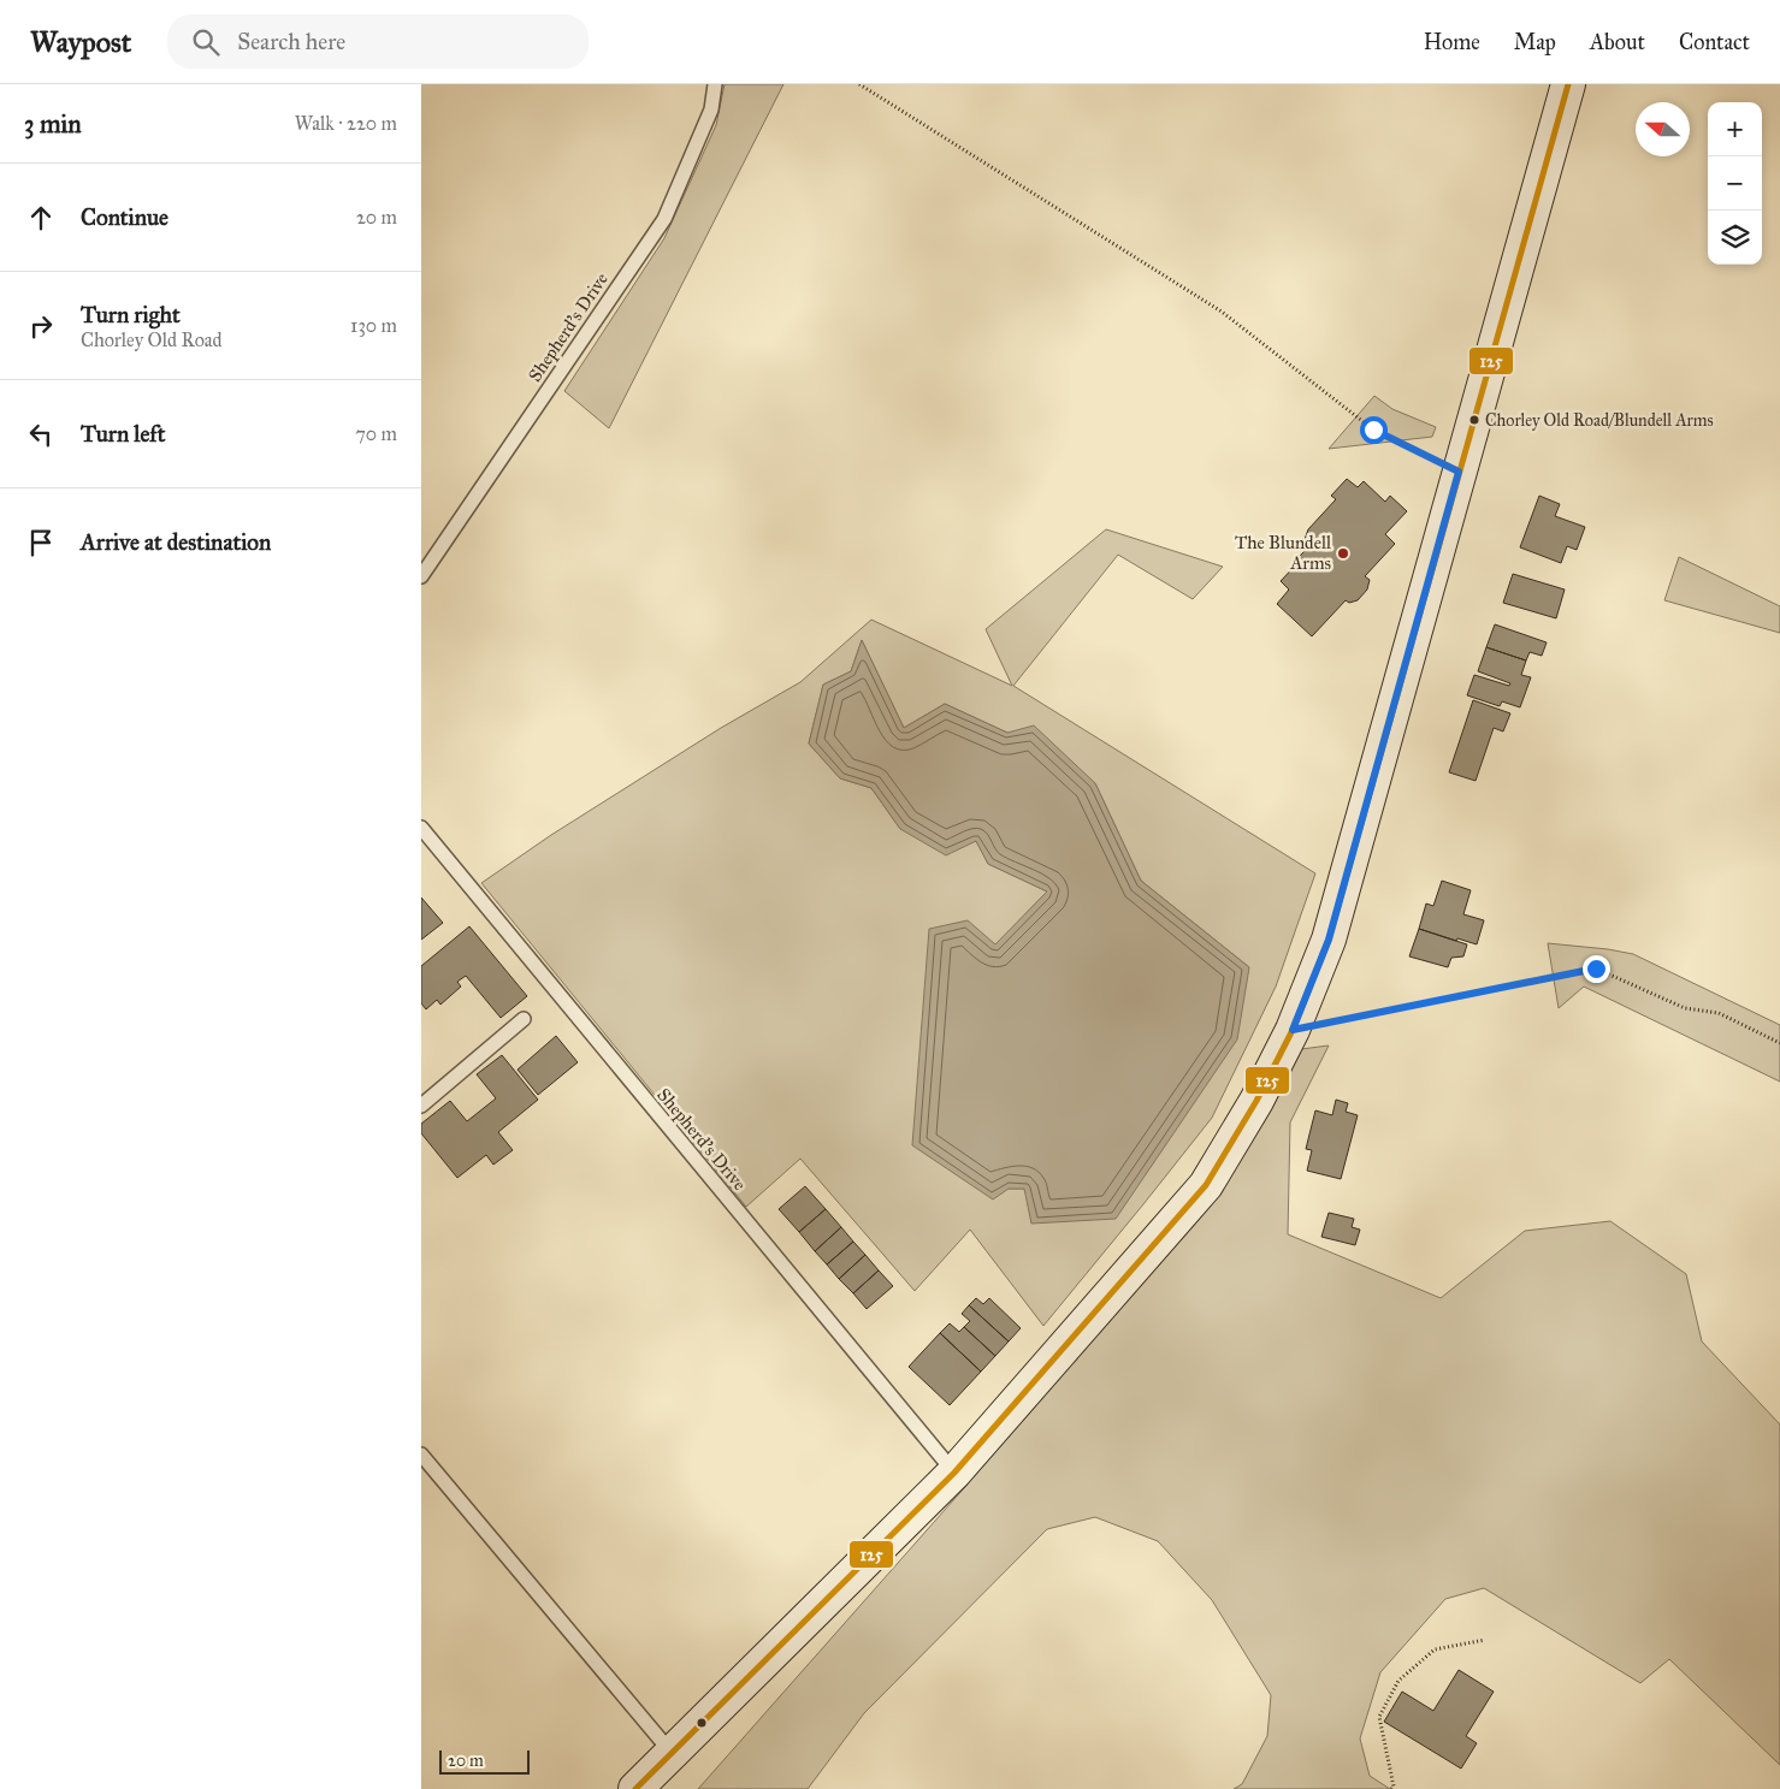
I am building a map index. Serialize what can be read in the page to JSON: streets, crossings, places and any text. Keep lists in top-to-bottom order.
{
  "streets": {
    "lane": ["Shepherd's Drive"]
  },
  "places": ["Chorley Old Road/Blundell Arms", "The Blundell Arms"],
  "lines": ["transit line 125"],
  "scale_bar": "20 m",
  "north": "left",
  "page": {
    "header": "Waypost",
    "search": "Search here",
    "nav": [
      "Home",
      "Map",
      "About",
      "Contact"
    ],
    "heading": ["3 min", "Walk · 220 m"],
    "map_buttons": ["+", "−"],
    "list": [
      ["Continue", "20 m"],
      ["Turn right", "Chorley Old Road", "130 m"],
      ["Turn left", "70 m"],
      "Arrive at destination"
    ],
    "scale": "20 m"
  }
}
